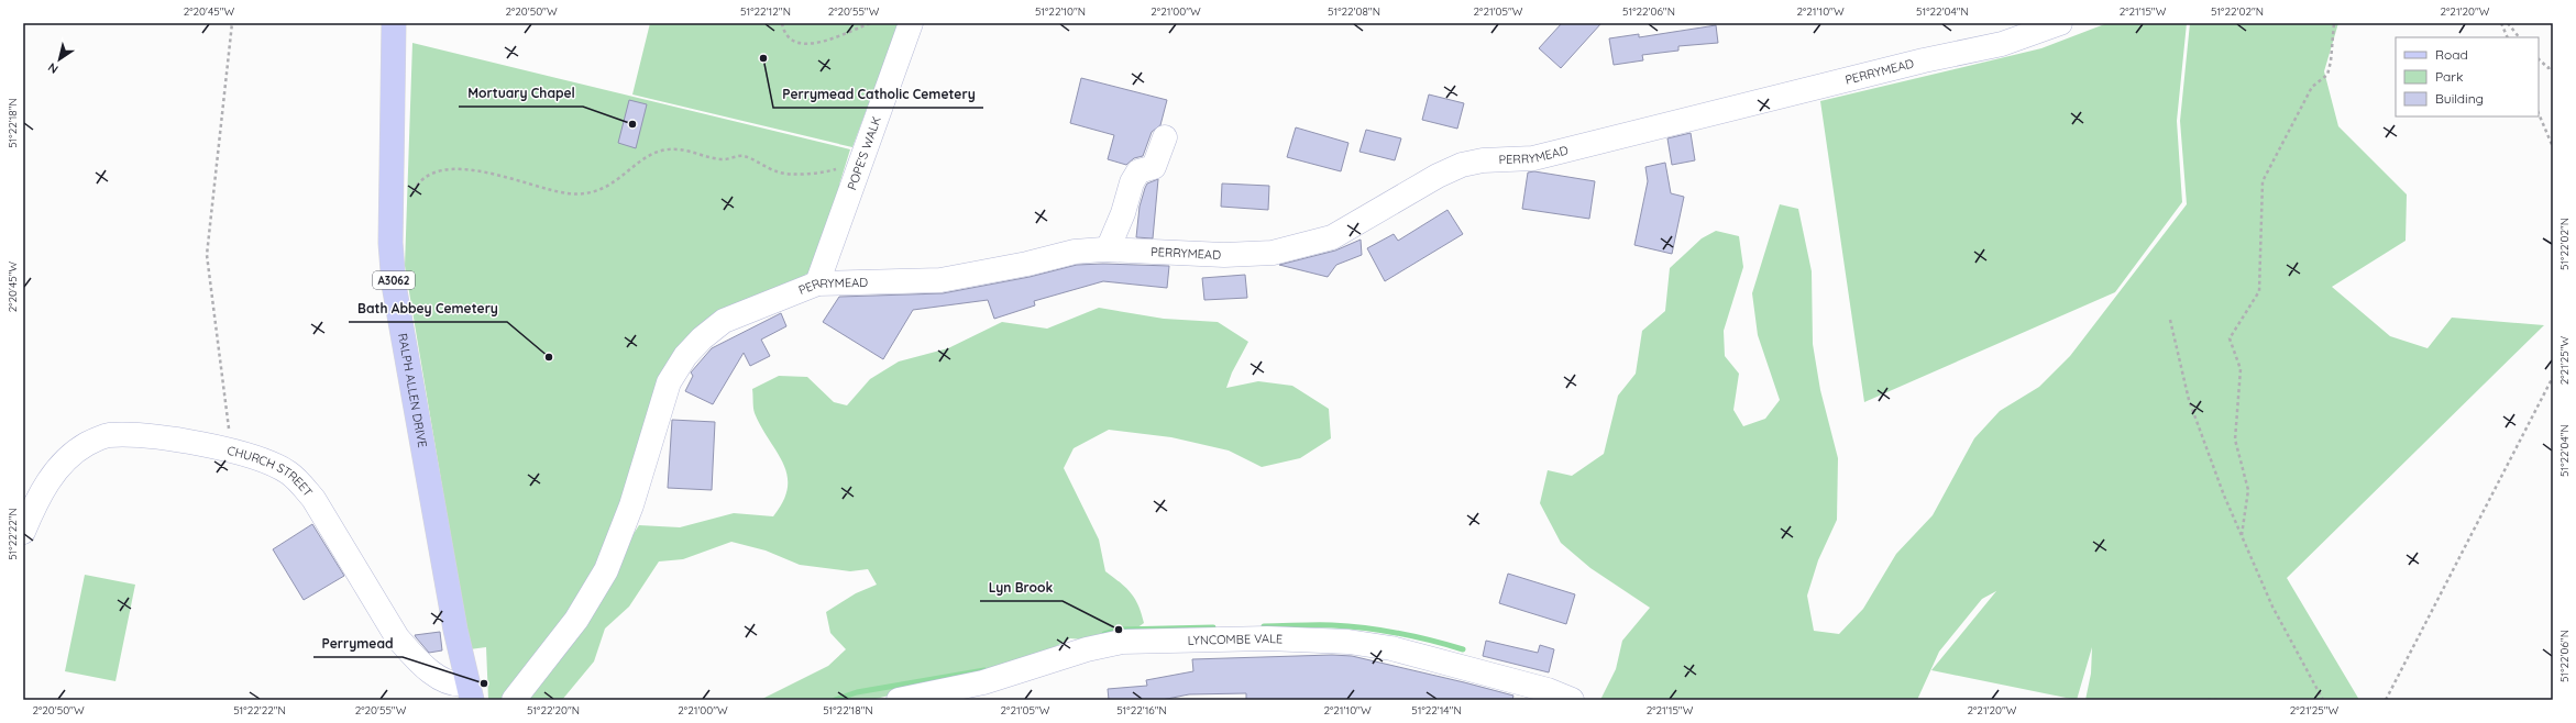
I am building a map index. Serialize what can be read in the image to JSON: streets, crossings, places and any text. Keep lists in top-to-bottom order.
{
  "streets": {
    "main road": ["A3062", "RALPH ALLEN DRIVE"],
    "street": [
      "PERRYMEAD",
      "POPE'S WALK",
      "CHURCH STREET",
      "LYNCOMBE VALE"
    ]
  },
  "crossings": [
    ["PERRYMEAD", "POPE'S WALK"],
    ["RALPH ALLEN DRIVE", "CHURCH STREET"]
  ],
  "places": [
    "Perrymead Catholic Cemetery",
    "Mortuary Chapel",
    "Bath Abbey Cemetery",
    "Lyn Brook",
    "Perrymead"
  ],
  "legend": ["Road", "Park", "Building"],
  "north": "bottom left",
  "coordinates": [
    "2°20'45\"W",
    "2°20'50\"W",
    "51°22'12\"N",
    "2°20'55\"W",
    "51°22'10\"N",
    "2°21'00\"W",
    "51°22'08\"N",
    "2°21'05\"W",
    "51°22'06\"N",
    "2°21'10\"W",
    "51°22'04\"N",
    "2°21'15\"W",
    "51°22'02\"N",
    "2°21'20\"W",
    "51°22'18\"N",
    "2°21'25\"W",
    "51°22'22\"N",
    "51°22'20\"N",
    "51°22'16\"N",
    "51°22'14\"N"
  ]
}
